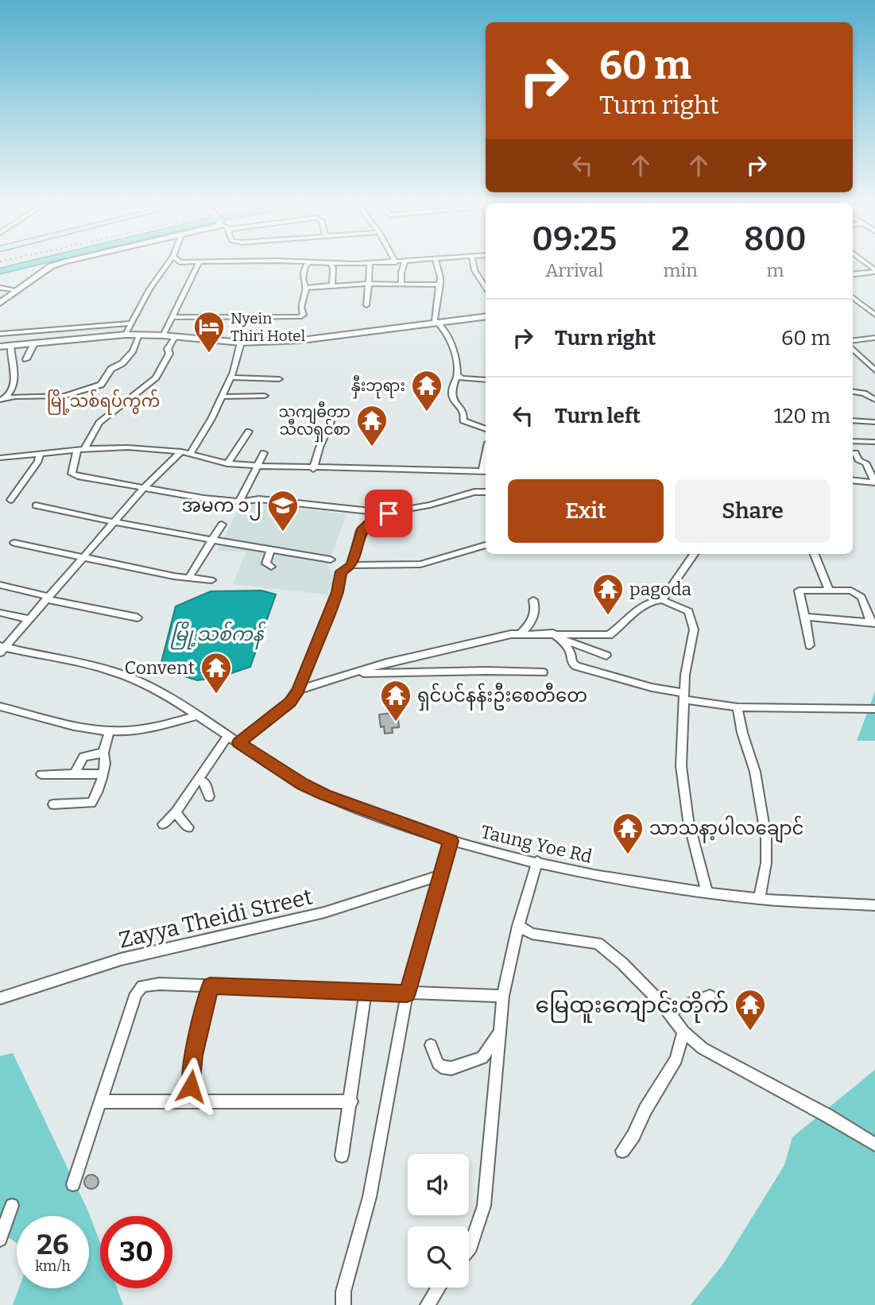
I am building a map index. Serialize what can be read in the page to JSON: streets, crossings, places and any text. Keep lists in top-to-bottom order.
{
  "streets": {
    "street": ["Taung Yoe Rd", "Zayya Theidi Street"]
  },
  "districts": ["မြို့သစ်ရပ်ကွက်"],
  "water": ["မြို့သစ်ကန်"],
  "places": {
    "hotel": ["Nyein Thiri Hotel"],
    "temple": [
      "နှီးဘုရား",
      "သကျဓီတာ သီလရှင်စာ",
      "pagoda",
      "Convent",
      "ရှင်ပင်နန်းဦးစေတီတေ",
      "သာသနာ့ပါလချောင်",
      "မြေထူးကျောင်းတိုက်"
    ],
    "school or university": ["အမက ၁၂"]
  },
  "page": {
    "turn": ["60 m", "Turn right"],
    "eta": [
      "09:25",
      "Arrival",
      "2",
      "min",
      "800",
      "m"
    ],
    "list": [
      {
        "name": "Turn right",
        "value": "60 m"
      },
      {
        "name": "Turn left",
        "value": "120 m"
      }
    ],
    "buttons": ["Exit", "Share"],
    "speed": "26 km/h",
    "limit": "30"
  }
}
